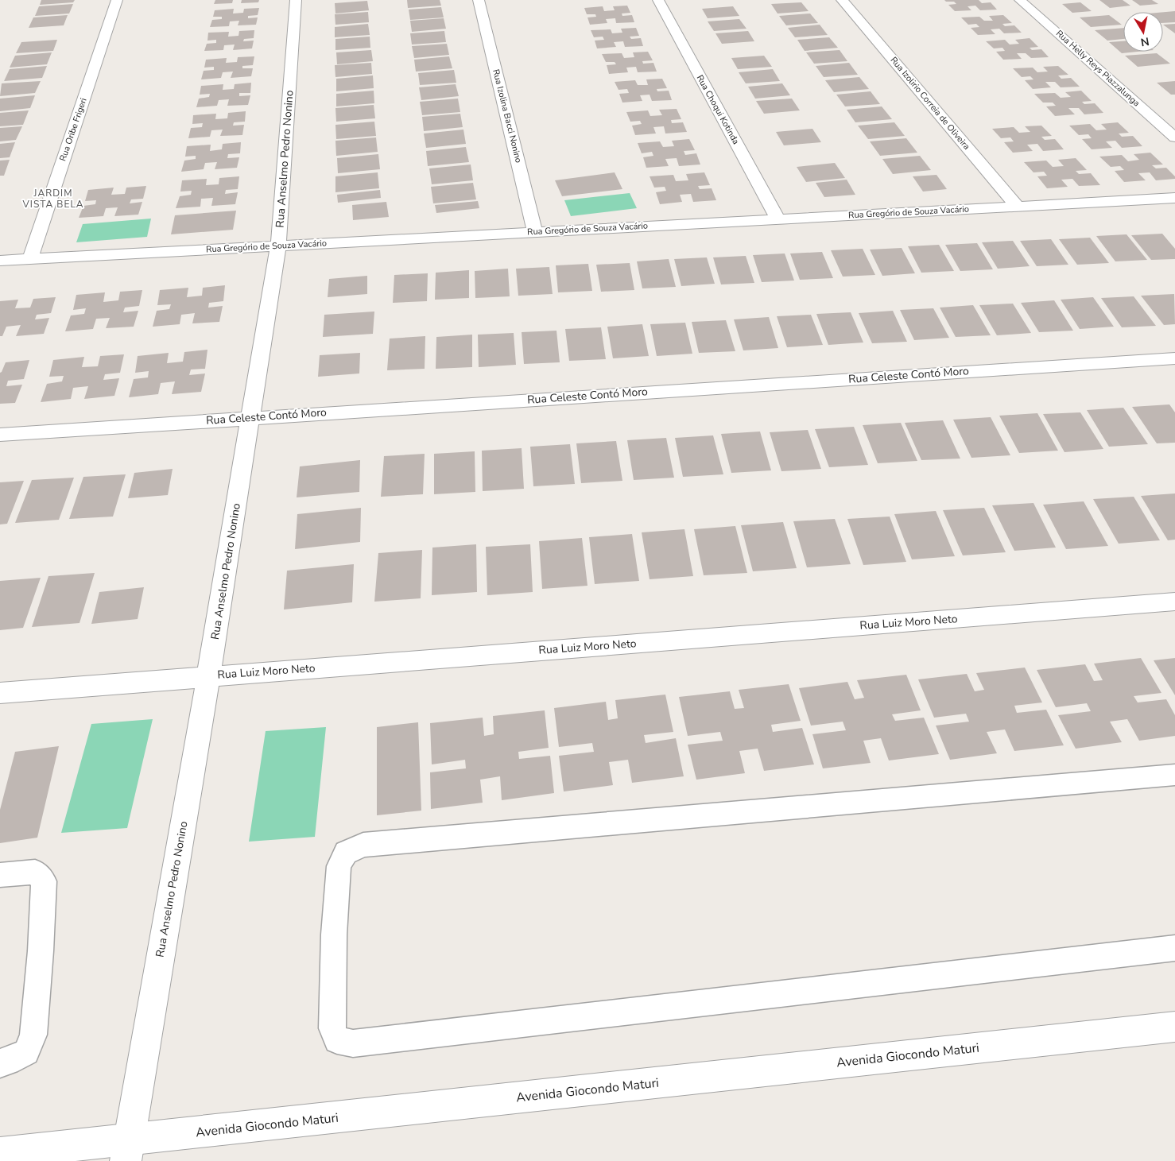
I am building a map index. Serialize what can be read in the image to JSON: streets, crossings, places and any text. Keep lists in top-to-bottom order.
{
  "streets": {
    "street": [
      "Rua Helly Reys Piazzalunga",
      "Rua Izolirio Correia de Oliveira",
      "Rua Choqui Kotinda",
      "Rua Izolina Bacci Nonino",
      "Rua Oribe Frigeri",
      "Rua Anselmo Pedro Nonino",
      "Rua Gregório de Souza Vacário",
      "Rua Celeste Contó Moro",
      "Rua Luiz Moro Neto",
      "Avenida Giocondo Maturi"
    ]
  },
  "crossings": [
    ["Rua Izolirio Correia de Oliveira", "Rua Gregório de Souza Vacário"],
    ["Rua Choqui Kotinda", "Rua Gregório de Souza Vacário"],
    ["Rua Izolina Bacci Nonino", "Rua Gregório de Souza Vacário"],
    ["Rua Oribe Frigeri", "Rua Gregório de Souza Vacário"],
    ["Rua Anselmo Pedro Nonino", "Rua Gregório de Souza Vacário"],
    ["Rua Anselmo Pedro Nonino", "Rua Celeste Contó Moro"],
    ["Rua Anselmo Pedro Nonino", "Rua Luiz Moro Neto"],
    ["Rua Anselmo Pedro Nonino", "Avenida Giocondo Maturi"]
  ],
  "districts": ["JARDIM VISTA BELA"],
  "north": "bottom"
}
